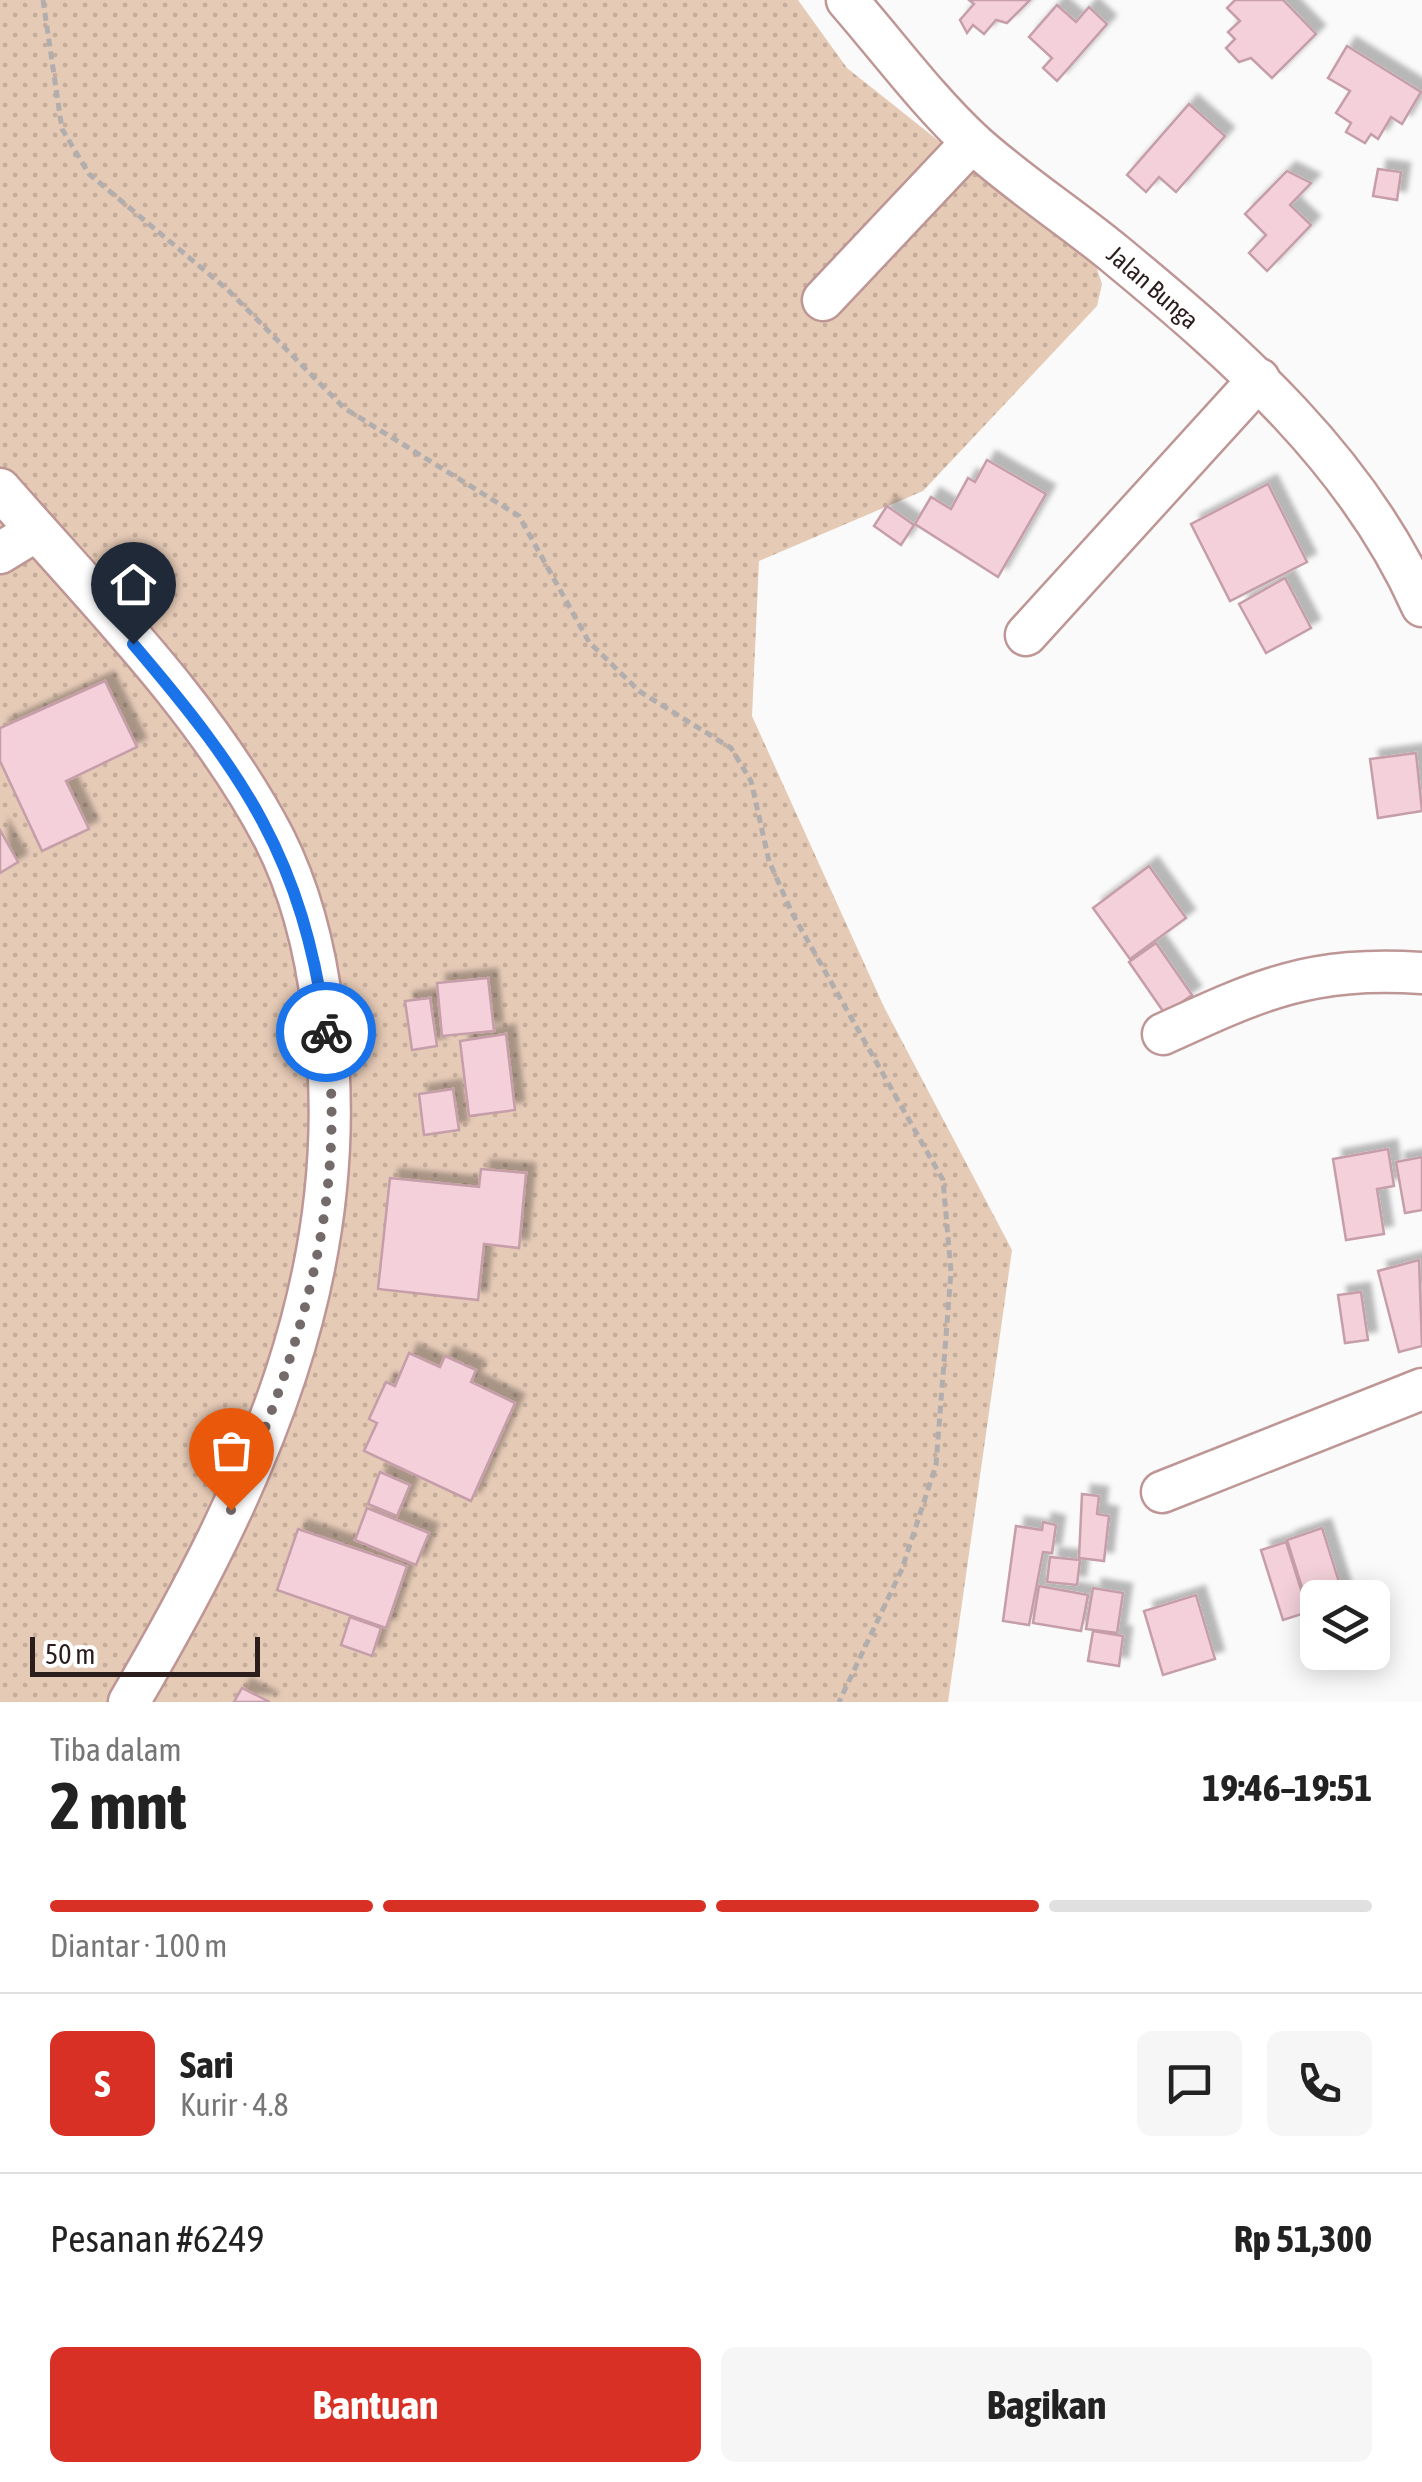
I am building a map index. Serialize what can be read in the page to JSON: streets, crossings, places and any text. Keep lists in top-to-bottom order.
{
  "streets": {
    "street": ["Jalan Bunga"]
  },
  "scale_bar": "50 m",
  "page": {
    "scale": "50 m",
    "heading": ["2 mnt", "Tiba dalam", "19:46–19:51"],
    "panel": [
      "Sari",
      "Kurir · 4.8",
      "Pesanan #6249",
      "Rp 51,300"
    ],
    "bar": "Diantar · 100 m",
    "round": "S",
    "buttons": ["Bantuan", "Bagikan"]
  }
}
